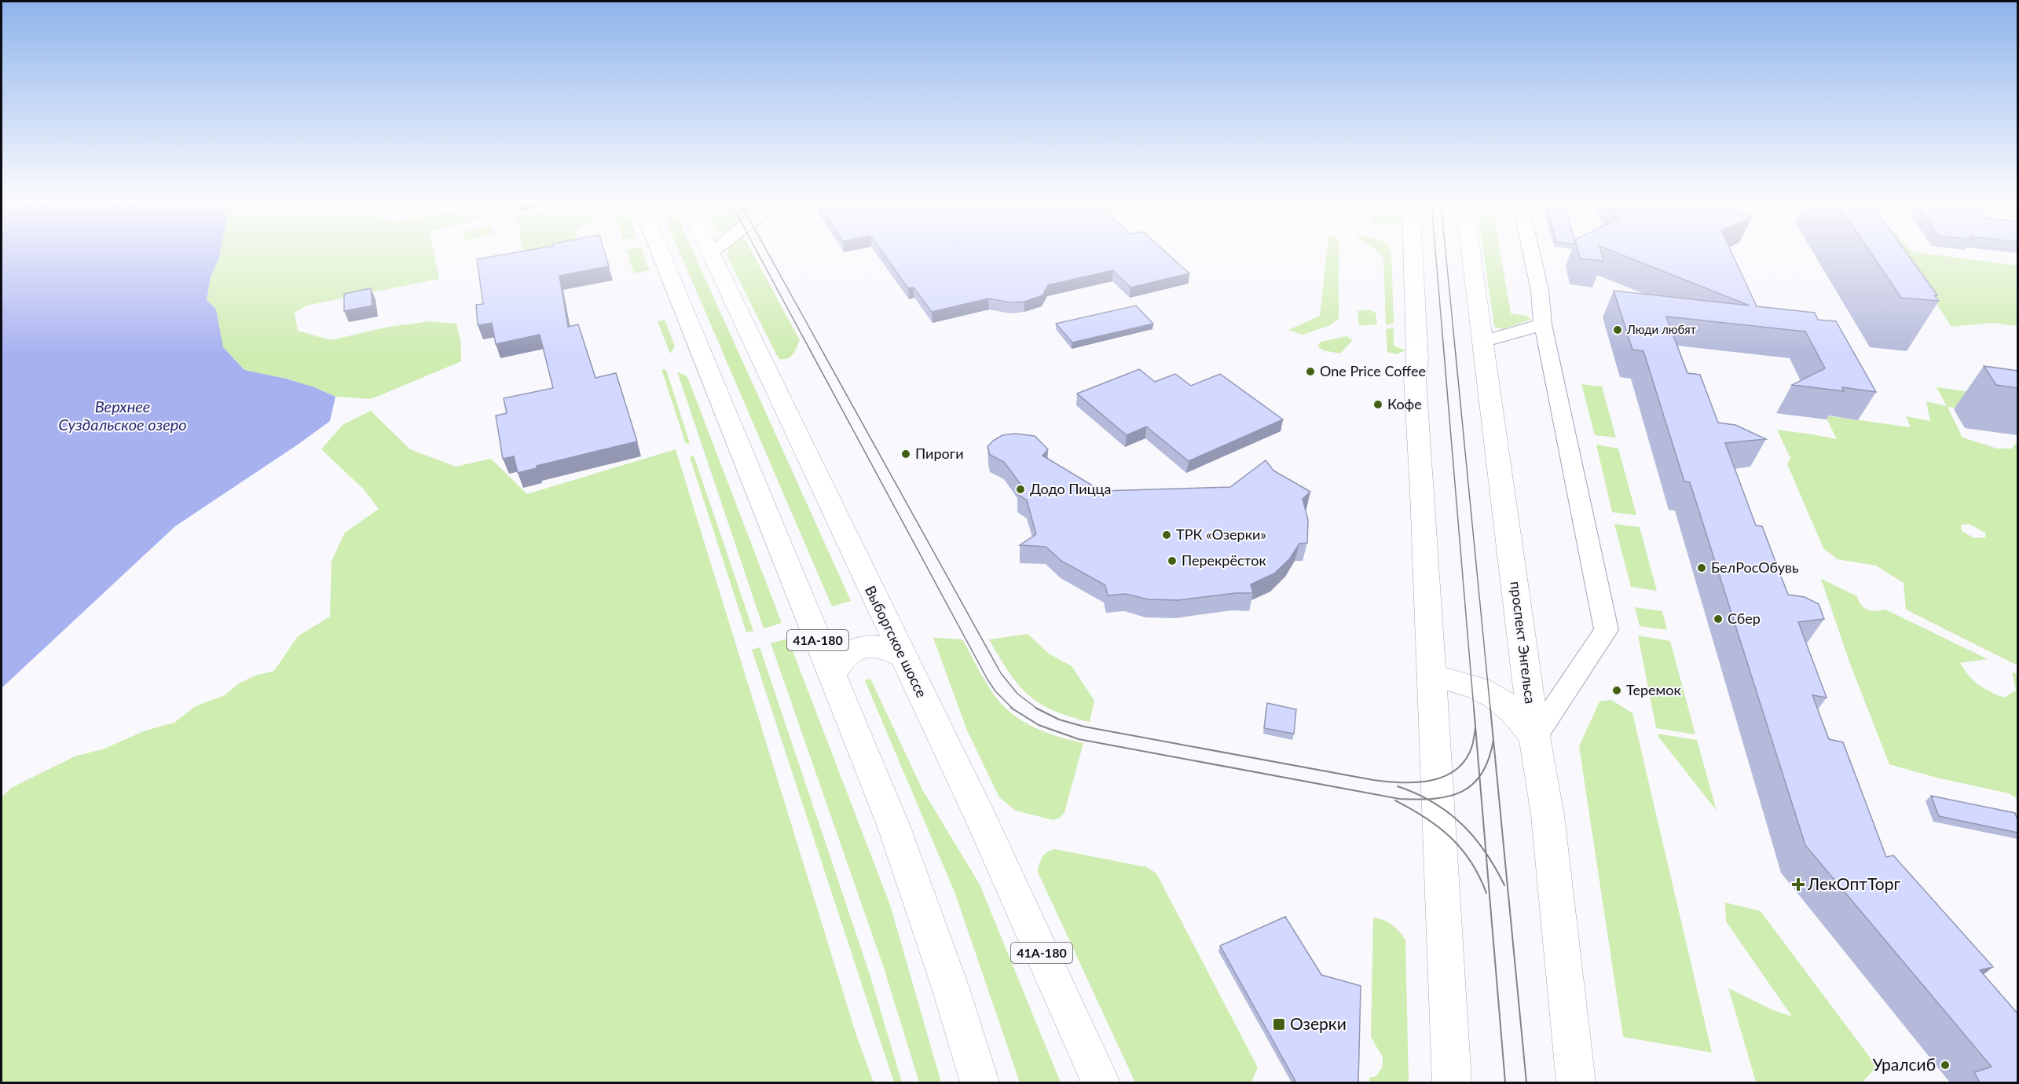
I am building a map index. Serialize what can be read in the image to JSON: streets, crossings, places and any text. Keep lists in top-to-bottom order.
{
  "streets": {
    "main road": ["41А-180", "Выборгское шоссе", "проспект Энгельса"]
  },
  "water": ["Верхнее Суздальское озеро"],
  "places": {
    "other": [
      "Люди любят",
      "One Price Coffee",
      "Кофе",
      "Пироги",
      "Додо Пицца",
      "ТРК «Озерки»",
      "Перекрёсток",
      "БелРосОбувь",
      "Сбер",
      "Теремок",
      "Уралсиб"
    ],
    "health": ["ЛекОптТорг"],
    "transit": ["Озерки"]
  }
}
